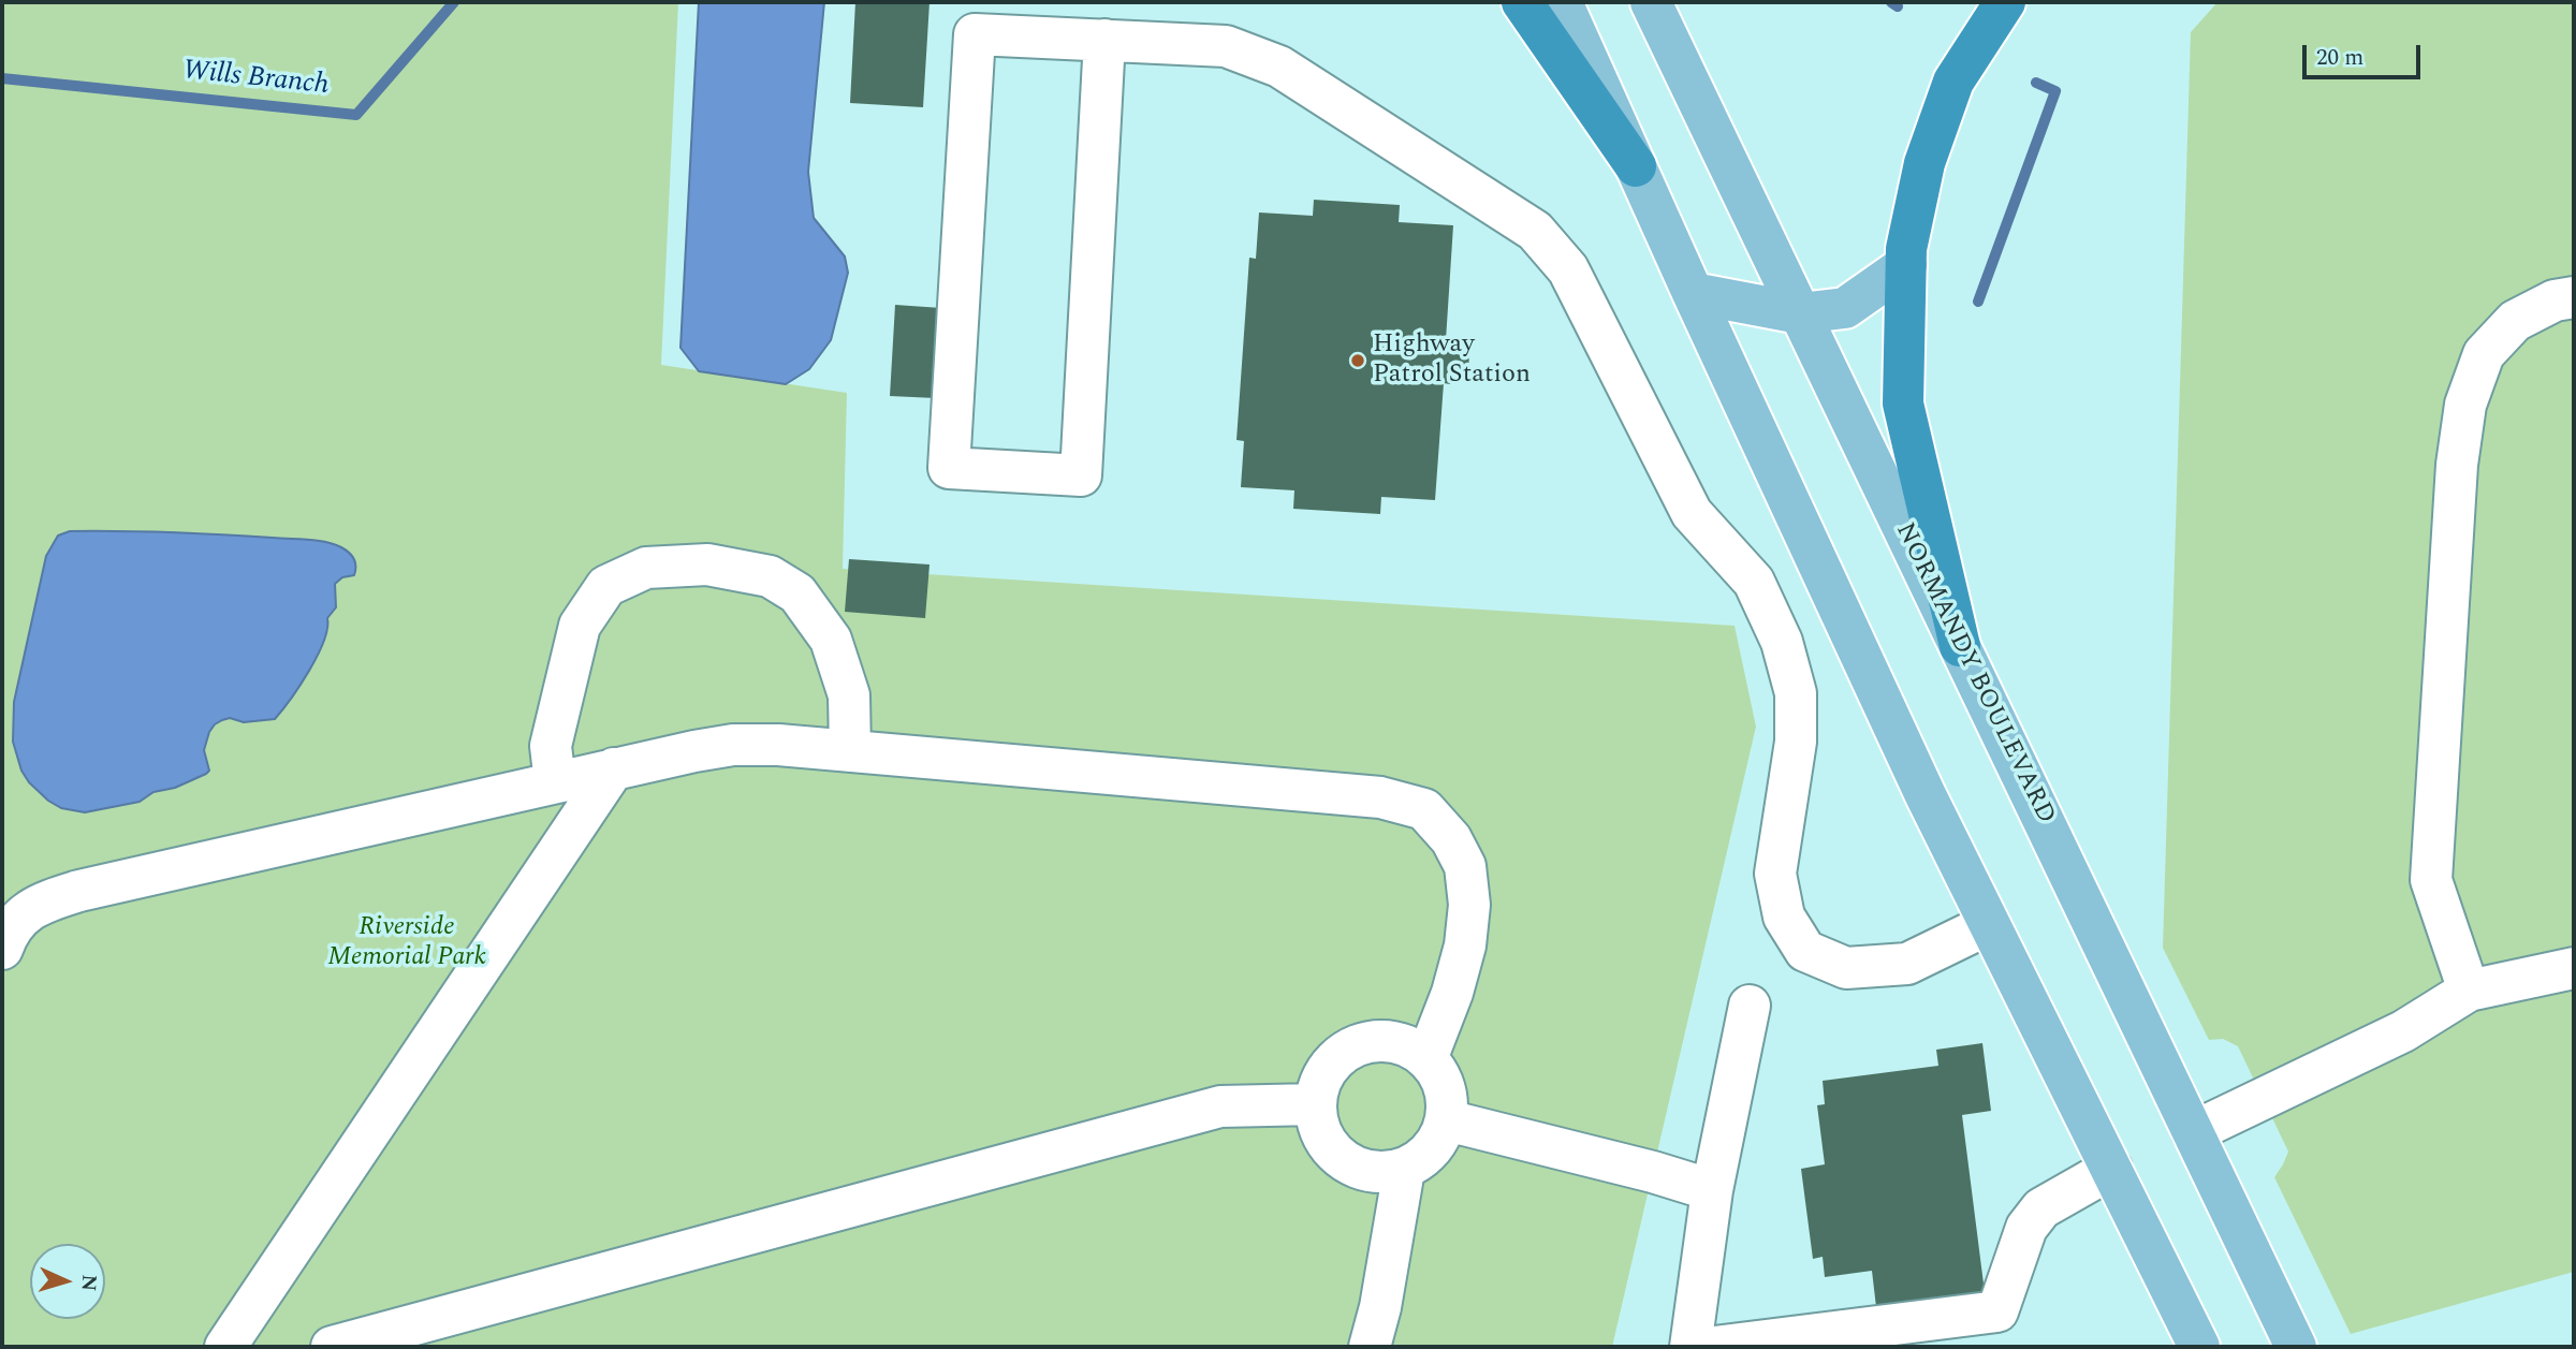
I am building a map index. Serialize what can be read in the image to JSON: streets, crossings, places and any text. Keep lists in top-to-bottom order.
{
  "streets": {
    "main road": ["NORMANDY BOULEVARD"]
  },
  "water": ["Wills Branch"],
  "parks": ["Riverside Memorial Park"],
  "places": ["Highway Patrol Station"],
  "scale_bar": "20 m",
  "north": "right"
}
